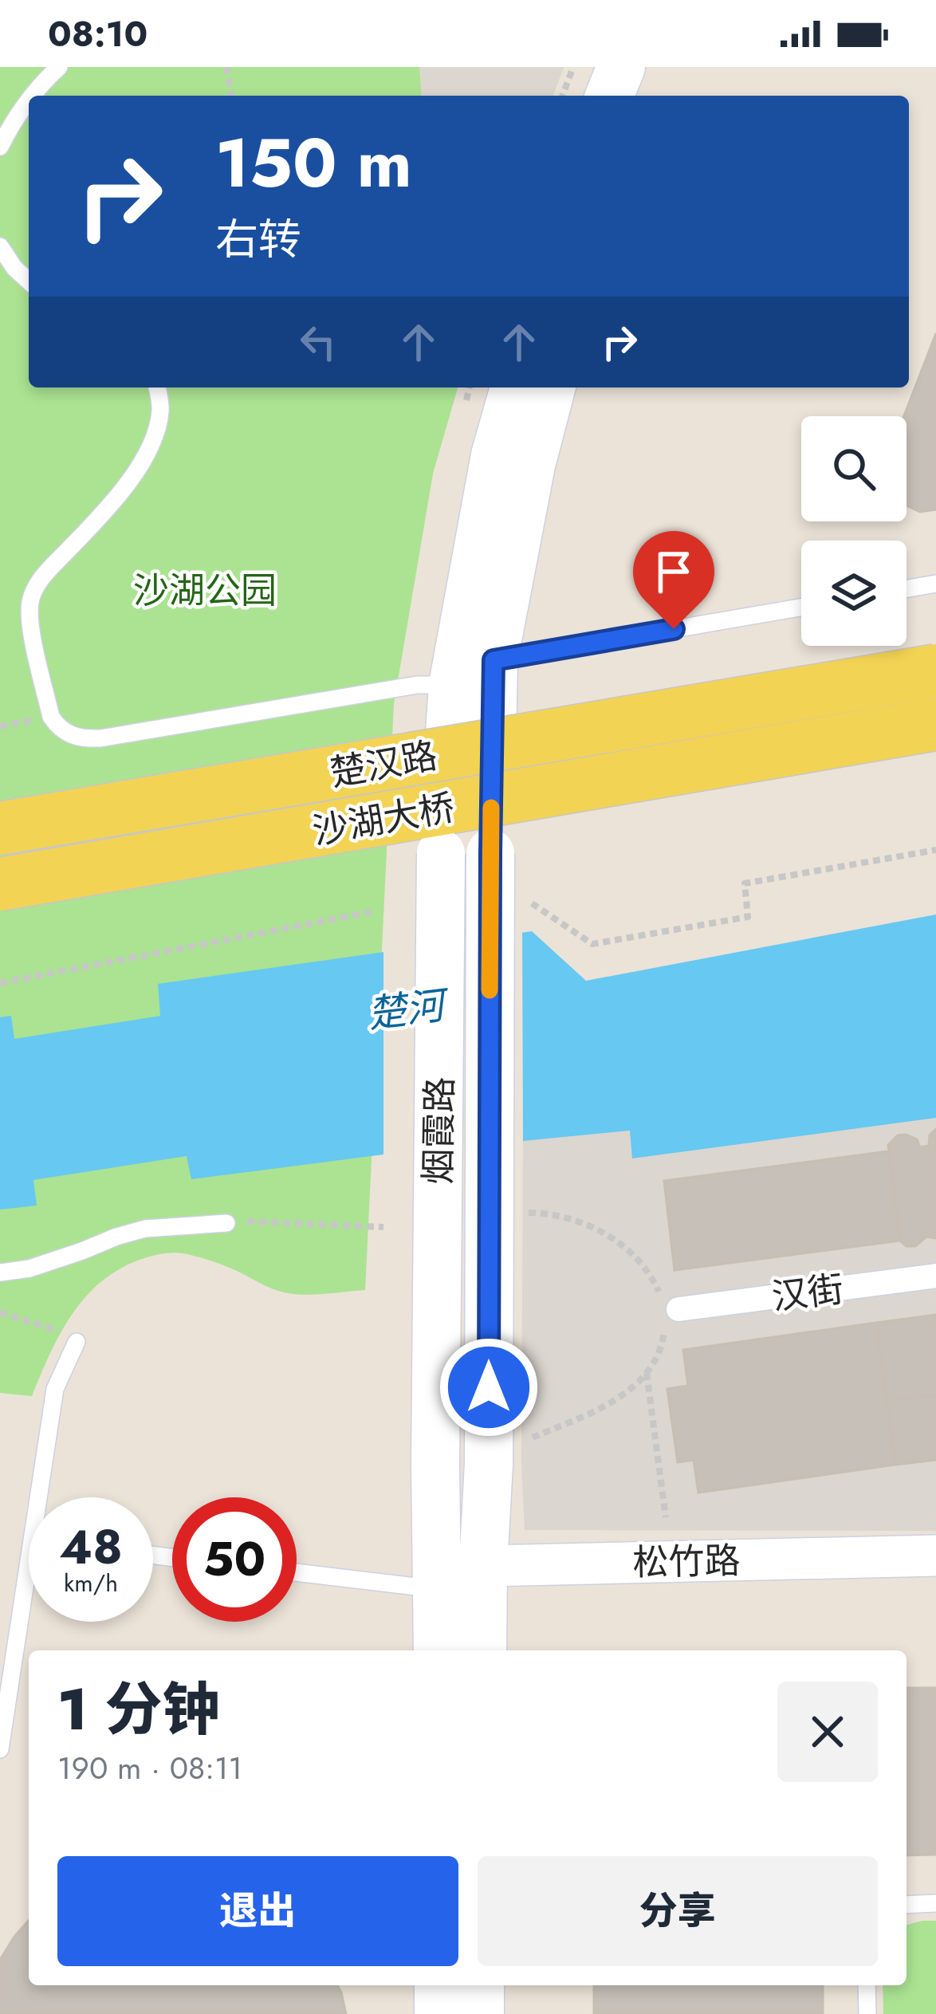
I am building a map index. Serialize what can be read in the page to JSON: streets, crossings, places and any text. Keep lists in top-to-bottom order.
{
  "streets": {
    "main road": ["楚汉路", "沙湖大桥", "烟霞路"],
    "street": ["汉街", "松竹路"]
  },
  "crossings": [
    ["烟霞路", "松竹路"]
  ],
  "water": ["楚河"],
  "parks": ["沙湖公园"],
  "page": {
    "status": "08:10",
    "turn": ["150 m", "右转"],
    "speed": "48 km/h",
    "limit": "50",
    "heading": ["1 分钟", "190 m · 08:11"],
    "buttons": ["退出", "分享"]
  }
}
